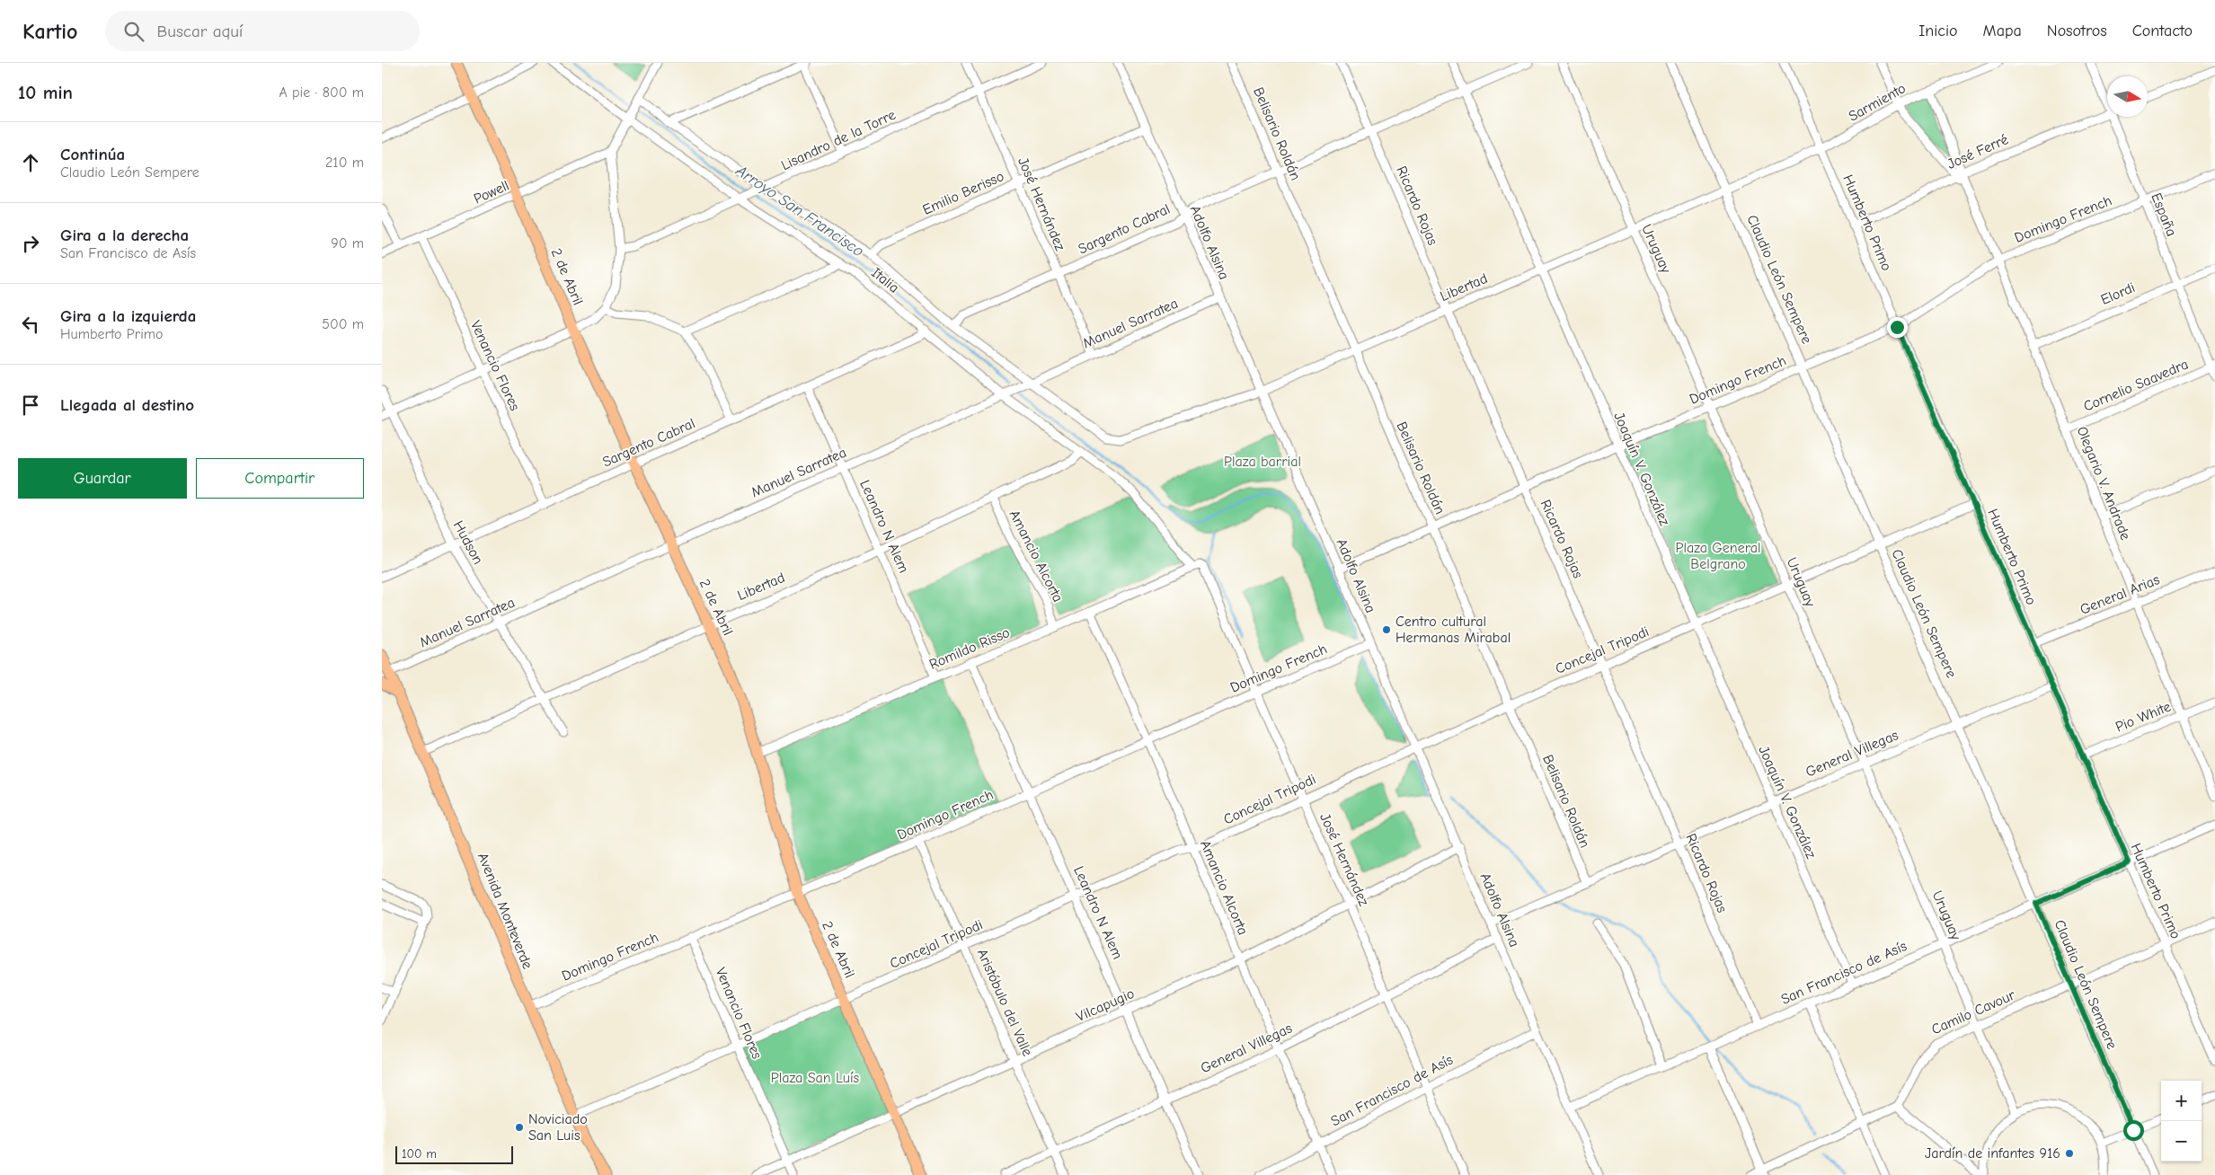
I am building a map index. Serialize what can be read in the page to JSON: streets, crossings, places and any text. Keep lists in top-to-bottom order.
{
  "streets": {
    "main road": ["2 de Abril", "Avenida Monteverde"],
    "street": [
      "Sarmiento",
      "Belisario Roldán",
      "Lisandro de la Torre",
      "José Ferré",
      "Powell",
      "Emilio Berisso",
      "José Hernández",
      "Ricardo Rojas",
      "España",
      "Domingo French",
      "Humberto Primo",
      "Sargento Cabral",
      "Adolfo Alsina",
      "Uruguay",
      "Claudio León Sempere",
      "Italia",
      "Libertad",
      "Elordi",
      "Manuel Sarratea",
      "Venancio Flores",
      "Cornelio Saavedra",
      "Joaquín V. González",
      "Olegario V. Andrade",
      "Leandro N Alem",
      "Hudson",
      "Amancio Alcorta",
      "General Arias",
      "Romildo Risso",
      "Concejal Tripodi",
      "Pio White",
      "General Villegas",
      "San Francisco de Asís",
      "Aristóbulo del Valle",
      "Vilcapugio",
      "Camilo Cavour"
    ]
  },
  "crossings": [
    ["Sarmiento", "Humberto Primo"],
    ["Sarmiento", "Libertad"],
    ["Sarmiento", "Olegario V. Andrade"],
    ["Belisario Roldán", "Domingo French"],
    ["Belisario Roldán", "Sargento Cabral"],
    ["Belisario Roldán", "Libertad"],
    ["Belisario Roldán", "Concejal Tripodi"],
    ["Belisario Roldán", "General Villegas"],
    ["Lisandro de la Torre", "José Hernández"],
    ["Lisandro de la Torre", "Italia"],
    ["José Ferré", "Humberto Primo"],
    ["José Ferré", "Olegario V. Andrade"],
    ["Powell", "2 de Abril"],
    ["Powell", "Venancio Flores"],
    ["Emilio Berisso", "José Hernández"],
    ["Emilio Berisso", "Adolfo Alsina"],
    ["Emilio Berisso", "Italia"],
    ["José Hernández", "Domingo French"],
    ["José Hernández", "Sargento Cabral"],
    ["José Hernández", "Italia"],
    ["José Hernández", "Manuel Sarratea"],
    ["José Hernández", "Romildo Risso"],
    ["José Hernández", "Concejal Tripodi"],
    ["José Hernández", "General Villegas"],
    ["José Hernández", "San Francisco de Asís"],
    ["José Hernández", "Vilcapugio"],
    ["Ricardo Rojas", "Domingo French"],
    ["Ricardo Rojas", "Sargento Cabral"],
    ["Ricardo Rojas", "Libertad"],
    ["Ricardo Rojas", "Concejal Tripodi"],
    ["Ricardo Rojas", "General Villegas"],
    ["Ricardo Rojas", "San Francisco de Asís"],
    ["España", "Domingo French"],
    ["España", "Elordi"],
    ["España", "Cornelio Saavedra"],
    ["Domingo French", "Humberto Primo"],
    ["Domingo French", "Adolfo Alsina"],
    ["Domingo French", "Uruguay"],
    ["Domingo French", "2 de Abril"],
    ["Domingo French", "Claudio León Sempere"],
    ["Domingo French", "Venancio Flores"],
    ["Domingo French", "Joaquín V. González"],
    ["Domingo French", "Olegario V. Andrade"],
    ["Domingo French", "Leandro N Alem"],
    ["Domingo French", "Amancio Alcorta"],
    ["Domingo French", "Avenida Monteverde"],
    ["Domingo French", "Aristóbulo del Valle"],
    ["Humberto Primo", "Libertad"],
    ["Humberto Primo", "General Arias"],
    ["Humberto Primo", "Concejal Tripodi"],
    ["Humberto Primo", "Pio White"],
    ["Humberto Primo", "General Villegas"],
    ["Humberto Primo", "San Francisco de Asís"],
    ["Humberto Primo", "Camilo Cavour"],
    ["Sargento Cabral", "Adolfo Alsina"],
    ["Sargento Cabral", "2 de Abril"],
    ["Sargento Cabral", "Italia"],
    ["Sargento Cabral", "Venancio Flores"],
    ["Sargento Cabral", "Joaquín V. González"],
    ["Sargento Cabral", "Leandro N Alem"],
    ["Sargento Cabral", "Hudson"],
    ["Adolfo Alsina", "Libertad"],
    ["Adolfo Alsina", "Manuel Sarratea"],
    ["Adolfo Alsina", "Concejal Tripodi"],
    ["Adolfo Alsina", "General Villegas"],
    ["Adolfo Alsina", "San Francisco de Asís"],
    ["Adolfo Alsina", "Vilcapugio"],
    ["Uruguay", "Libertad"],
    ["Uruguay", "Concejal Tripodi"],
    ["Uruguay", "General Villegas"],
    ["Uruguay", "San Francisco de Asís"],
    ["Uruguay", "Camilo Cavour"],
    ["2 de Abril", "Libertad"],
    ["2 de Abril", "Manuel Sarratea"],
    ["2 de Abril", "Romildo Risso"],
    ["2 de Abril", "Concejal Tripodi"],
    ["2 de Abril", "Vilcapugio"],
    ["Claudio León Sempere", "Libertad"],
    ["Claudio León Sempere", "Concejal Tripodi"],
    ["Claudio León Sempere", "General Villegas"],
    ["Claudio León Sempere", "San Francisco de Asís"],
    ["Claudio León Sempere", "Camilo Cavour"],
    ["Italia", "Libertad"],
    ["Italia", "Manuel Sarratea"],
    ["Italia", "Romildo Risso"],
    ["Libertad", "Joaquín V. González"],
    ["Libertad", "Leandro N Alem"],
    ["Libertad", "Hudson"],
    ["Libertad", "Amancio Alcorta"],
    ["Libertad", "Avenida Monteverde"],
    ["Elordi", "Olegario V. Andrade"],
    ["Manuel Sarratea", "Leandro N Alem"],
    ["Manuel Sarratea", "Hudson"],
    ["Manuel Sarratea", "Avenida Monteverde"],
    ["Venancio Flores", "Concejal Tripodi"],
    ["Venancio Flores", "Vilcapugio"],
    ["Cornelio Saavedra", "Olegario V. Andrade"],
    ["Joaquín V. González", "Concejal Tripodi"],
    ["Joaquín V. González", "General Villegas"],
    ["Joaquín V. González", "San Francisco de Asís"],
    ["Olegario V. Andrade", "General Arias"],
    ["Olegario V. Andrade", "Pio White"],
    ["Leandro N Alem", "Romildo Risso"],
    ["Leandro N Alem", "Concejal Tripodi"],
    ["Leandro N Alem", "General Villegas"],
    ["Leandro N Alem", "Vilcapugio"],
    ["Amancio Alcorta", "Romildo Risso"],
    ["Amancio Alcorta", "Concejal Tripodi"],
    ["Amancio Alcorta", "General Villegas"],
    ["Amancio Alcorta", "San Francisco de Asís"],
    ["Amancio Alcorta", "Vilcapugio"],
    ["Concejal Tripodi", "Avenida Monteverde"],
    ["Concejal Tripodi", "Aristóbulo del Valle"],
    ["General Villegas", "Aristóbulo del Valle"],
    ["Aristóbulo del Valle", "Vilcapugio"]
  ],
  "water": ["Arroyo San Francisco"],
  "parks": ["Plaza barrial", "Plaza General Belgrano", "Plaza San Luís"],
  "places": ["Centro cultural Hermanas Mirabal", "Noviciado San Luis", "Jardín de infantes 916"],
  "scale_bar": "100 m",
  "north": "right",
  "page": {
    "header": "Kartio",
    "search": "Buscar aquí",
    "nav": [
      "Inicio",
      "Mapa",
      "Nosotros",
      "Contacto"
    ],
    "heading": ["10 min", "A pie · 800 m"],
    "list": [
      ["Continúa", "Claudio León Sempere", "210 m"],
      ["Gira a la derecha", "San Francisco de Asís", "90 m"],
      ["Gira a la izquierda", "Humberto Primo", "500 m"],
      "Llegada al destino"
    ],
    "buttons": ["Guardar", "Compartir"],
    "map_buttons": ["+", "−"],
    "scale": "100 m"
  }
}
